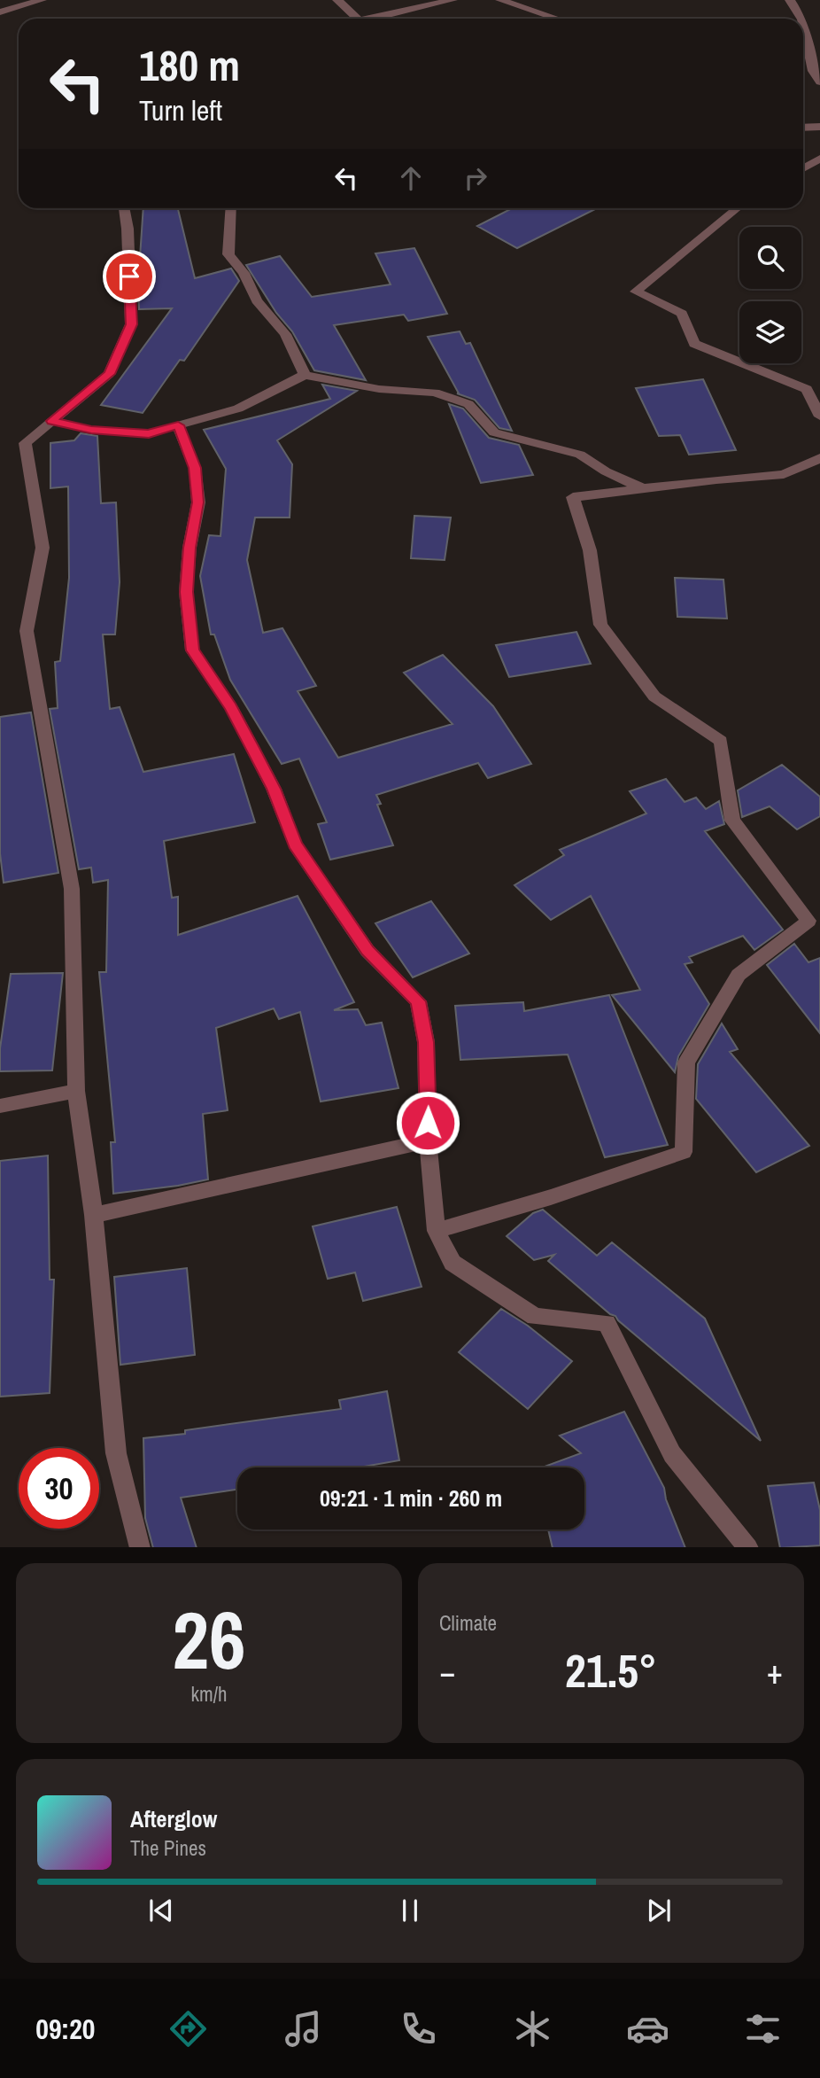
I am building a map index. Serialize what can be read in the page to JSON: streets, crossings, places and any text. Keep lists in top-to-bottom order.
{
  "page": {
    "turn": ["180 m", "Turn left"],
    "limit": "30",
    "trip": "09:21 · 1 min · 260 m",
    "tile": [
      ["26", "km/h"],
      "Climate"
    ],
    "heat": ["−", "21.5°", "+"],
    "song": ["Afterglow", "The Pines"],
    "tabs": "09:20"
  }
}
